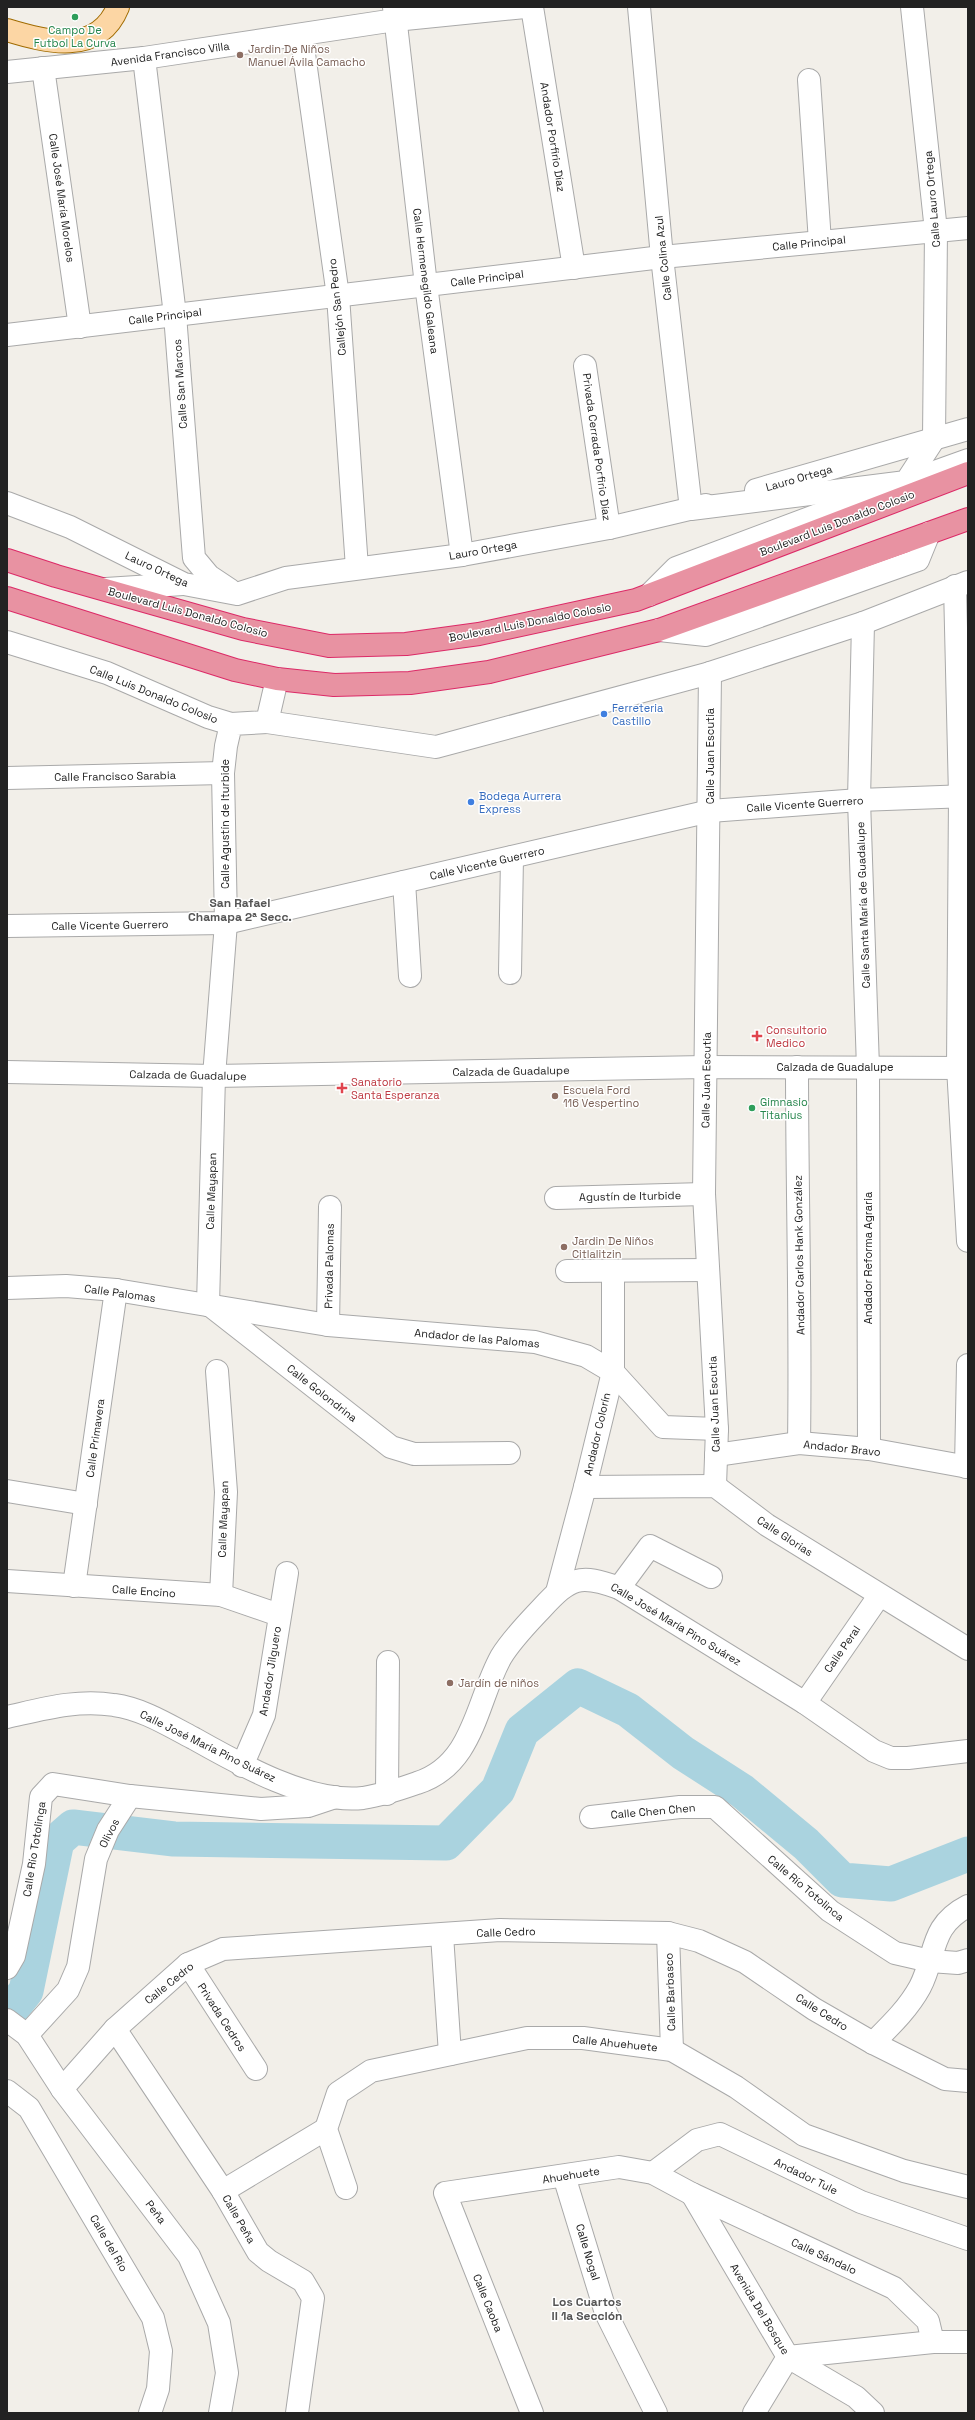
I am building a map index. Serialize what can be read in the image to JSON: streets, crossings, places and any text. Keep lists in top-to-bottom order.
{
  "streets": {
    "highway": ["Boulevard Luis Donaldo Colosio"],
    "street": [
      "Avenida Francisco Villa",
      "Andador Porfirio Díaz",
      "Calle José María Morelos",
      "Calle Lauro Ortega",
      "Calle Principal",
      "Calle Colina Azul",
      "Calle Hermenegildo Galeana",
      "Callejón San Pedro",
      "Calle San Marcos",
      "Privada Cerrada Porfirio Díaz",
      "Lauro Ortega",
      "Calle Luis Donaldo Colosio",
      "Calle Juan Escutia",
      "Calle Francisco Sarabia",
      "Calle Vicente Guerrero",
      "Calle Agustín de Iturbide",
      "Calle Santa María de Guadalupe",
      "Calzada de Guadalupe",
      "Calle Mayapan",
      "Agustín de Iturbide",
      "Andador Carlos Hank González",
      "Andador Reforma Agraria",
      "Privada Palomas",
      "Calle Palomas",
      "Andador de las Palomas",
      "Calle Golondrina",
      "Andador Colorín",
      "Calle Primavera",
      "Andador Bravo",
      "Calle Glorias",
      "Calle Encino",
      "Calle José María Pino Suárez",
      "Calle Peral",
      "Andador Jilguero",
      "Calle Chen Chen",
      "Olivos",
      "Calle Río Totolinga",
      "Calle Río Totolinca",
      "Calle Cedro",
      "Calle Barbasco",
      "Privada Cedros",
      "Calle Ahuehuete",
      "Ahuehuete",
      "Andador Tule",
      "Peña",
      "Calle Peña",
      "Calle del Río",
      "Calle Nogal",
      "Calle Sándalo",
      "Calle Caoba",
      "Avenida Del Bosque"
    ]
  },
  "crossings": [
    ["Avenida Francisco Villa", "Calle José María Morelos"],
    ["Avenida Francisco Villa", "Calle Hermenegildo Galeana"],
    ["Avenida Francisco Villa", "Calle San Marcos"],
    ["Andador Porfirio Díaz", "Calle Principal"],
    ["Calle José María Morelos", "Calle Principal"],
    ["Calle Lauro Ortega", "Calle Principal"],
    ["Calle Lauro Ortega", "Lauro Ortega"],
    ["Calle Principal", "Calle Colina Azul"],
    ["Calle Principal", "Calle Hermenegildo Galeana"],
    ["Calle Principal", "Callejón San Pedro"],
    ["Calle Principal", "Calle San Marcos"],
    ["Calle Colina Azul", "Lauro Ortega"],
    ["Calle Hermenegildo Galeana", "Lauro Ortega"],
    ["Callejón San Pedro", "Lauro Ortega"],
    ["Calle San Marcos", "Lauro Ortega"],
    ["Privada Cerrada Porfirio Díaz", "Lauro Ortega"],
    ["Calle Luis Donaldo Colosio", "Calle Agustín de Iturbide"],
    ["Calle Juan Escutia", "Calle Vicente Guerrero"],
    ["Calle Juan Escutia", "Calzada de Guadalupe"],
    ["Calle Juan Escutia", "Agustín de Iturbide"],
    ["Calle Juan Escutia", "Andador de las Palomas"],
    ["Calle Juan Escutia", "Andador Bravo"],
    ["Calle Juan Escutia", "Calle Glorias"],
    ["Calle Francisco Sarabia", "Calle Agustín de Iturbide"],
    ["Calle Vicente Guerrero", "Calle Agustín de Iturbide"],
    ["Calle Vicente Guerrero", "Calle Santa María de Guadalupe"],
    ["Calle Agustín de Iturbide", "Calzada de Guadalupe"],
    ["Calle Agustín de Iturbide", "Calle Mayapan"],
    ["Calle Santa María de Guadalupe", "Calzada de Guadalupe"],
    ["Calle Santa María de Guadalupe", "Andador Reforma Agraria"],
    ["Calzada de Guadalupe", "Calle Mayapan"],
    ["Calzada de Guadalupe", "Andador Carlos Hank González"],
    ["Calzada de Guadalupe", "Andador Reforma Agraria"],
    ["Calle Mayapan", "Calle Palomas"],
    ["Calle Mayapan", "Andador de las Palomas"],
    ["Calle Mayapan", "Calle Golondrina"],
    ["Calle Mayapan", "Calle Encino"],
    ["Andador Carlos Hank González", "Andador Bravo"],
    ["Andador Reforma Agraria", "Andador Bravo"],
    ["Privada Palomas", "Andador de las Palomas"],
    ["Calle Palomas", "Andador de las Palomas"],
    ["Calle Palomas", "Calle Golondrina"],
    ["Calle Palomas", "Calle Primavera"],
    ["Andador de las Palomas", "Calle Golondrina"],
    ["Andador de las Palomas", "Andador Colorín"],
    ["Andador Colorín", "Calle José María Pino Suárez"],
    ["Calle Primavera", "Calle Encino"],
    ["Calle Glorias", "Calle Peral"],
    ["Calle Encino", "Andador Jilguero"],
    ["Calle José María Pino Suárez", "Calle Peral"],
    ["Calle José María Pino Suárez", "Andador Jilguero"],
    ["Calle Chen Chen", "Calle Río Totolinca"],
    ["Olivos", "Calle Río Totolinga"],
    ["Olivos", "Peña"],
    ["Calle Cedro", "Calle Barbasco"],
    ["Calle Cedro", "Privada Cedros"],
    ["Calle Cedro", "Peña"],
    ["Calle Cedro", "Calle Peña"],
    ["Calle Barbasco", "Calle Ahuehuete"],
    ["Ahuehuete", "Andador Tule"],
    ["Ahuehuete", "Calle Nogal"],
    ["Ahuehuete", "Calle Sándalo"],
    ["Ahuehuete", "Calle Caoba"],
    ["Ahuehuete", "Avenida Del Bosque"],
    ["Calle Sándalo", "Avenida Del Bosque"]
  ],
  "districts": ["San Rafael Chamapa 2ª Secc.", "Los Cuartos II 1a Sección"],
  "places": {
    "other": [
      "Campo De Futbol La Curva",
      "Jardin De Niños Manuel Ávila Camacho",
      "Ferreteria Castillo",
      "Bodega Aurrera Express",
      "Escuela Ford 116 Vespertino",
      "Gimnasio Titanius",
      "Jardin De Niños Citlalitzin",
      "Jardín de niños"
    ],
    "health": ["Consultorio Medico", "Sanatorio Santa Esperanza"]
  }
}
